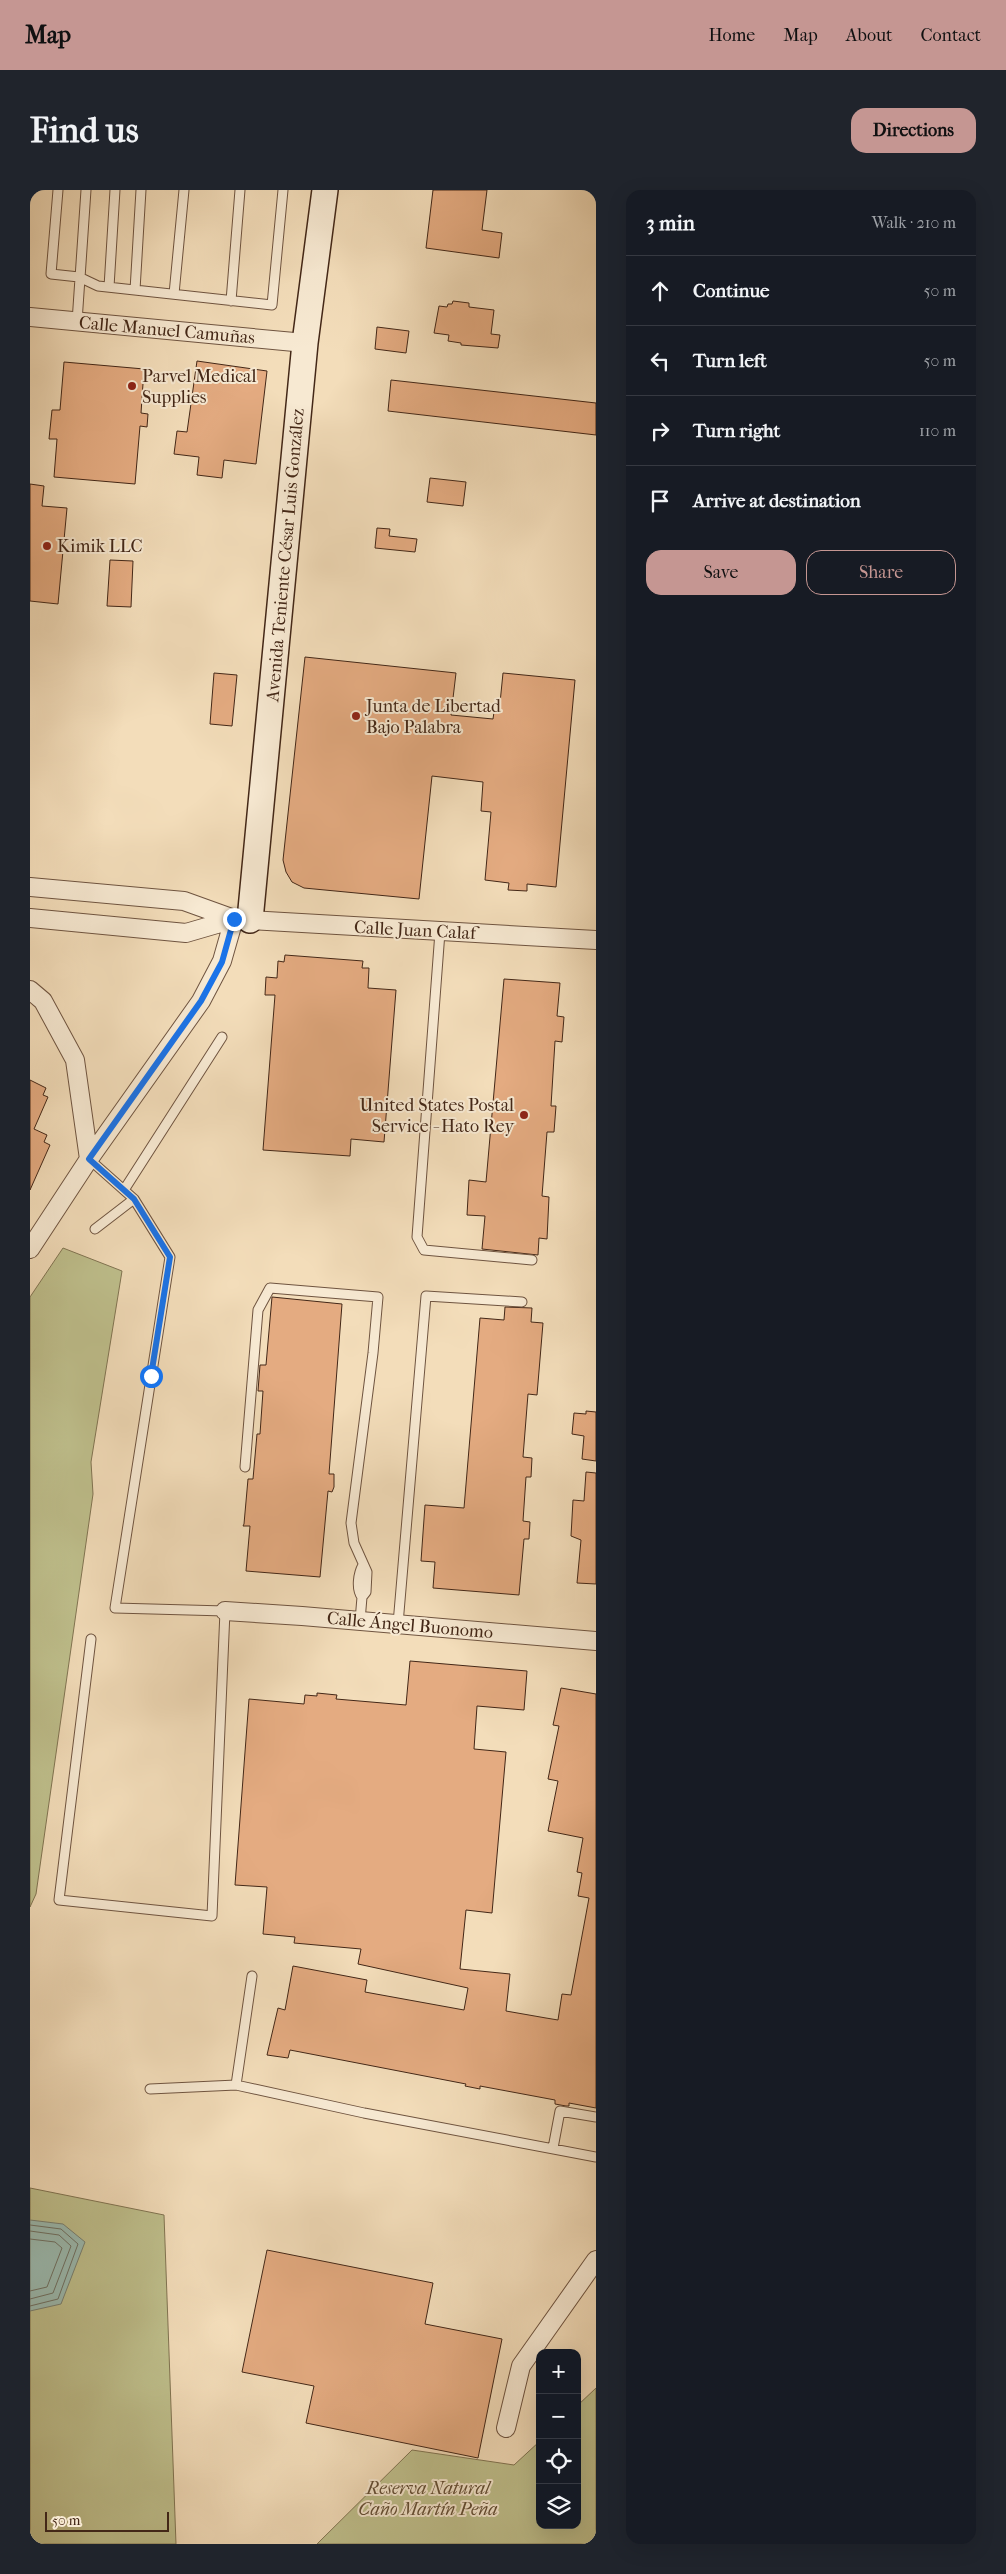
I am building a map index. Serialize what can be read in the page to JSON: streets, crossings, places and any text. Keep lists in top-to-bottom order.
{
  "streets": {
    "street": [
      "Calle Manuel Camuñas",
      "Avenida Teniente César Luis González",
      "Calle Juan Calaf",
      "Calle Ángel Buonomo"
    ]
  },
  "crossings": [
    ["Calle Manuel Camuñas", "Avenida Teniente César Luis González"],
    ["Avenida Teniente César Luis González", "Calle Juan Calaf"]
  ],
  "parks": ["Reserva Natural Caño Martín Peña"],
  "places": [
    "Parvel Medical Supplies",
    "Kimik LLC",
    "Junta de Libertad Bajo Palabra",
    "United States Postal Service - Hato Rey"
  ],
  "scale_bar": "50 m",
  "page": {
    "header": "Map",
    "nav": [
      "Home",
      "Map",
      "About",
      "Contact"
    ],
    "buttons": [
      "Directions",
      ["Save", "Share"]
    ],
    "title": "Find us",
    "heading": ["3 min", "Walk · 210 m"],
    "list": [
      ["Continue", "50 m"],
      ["Turn left", "50 m"],
      ["Turn right", "110 m"],
      "Arrive at destination"
    ],
    "map_buttons": ["+", "−"],
    "scale": "50 m"
  }
}
